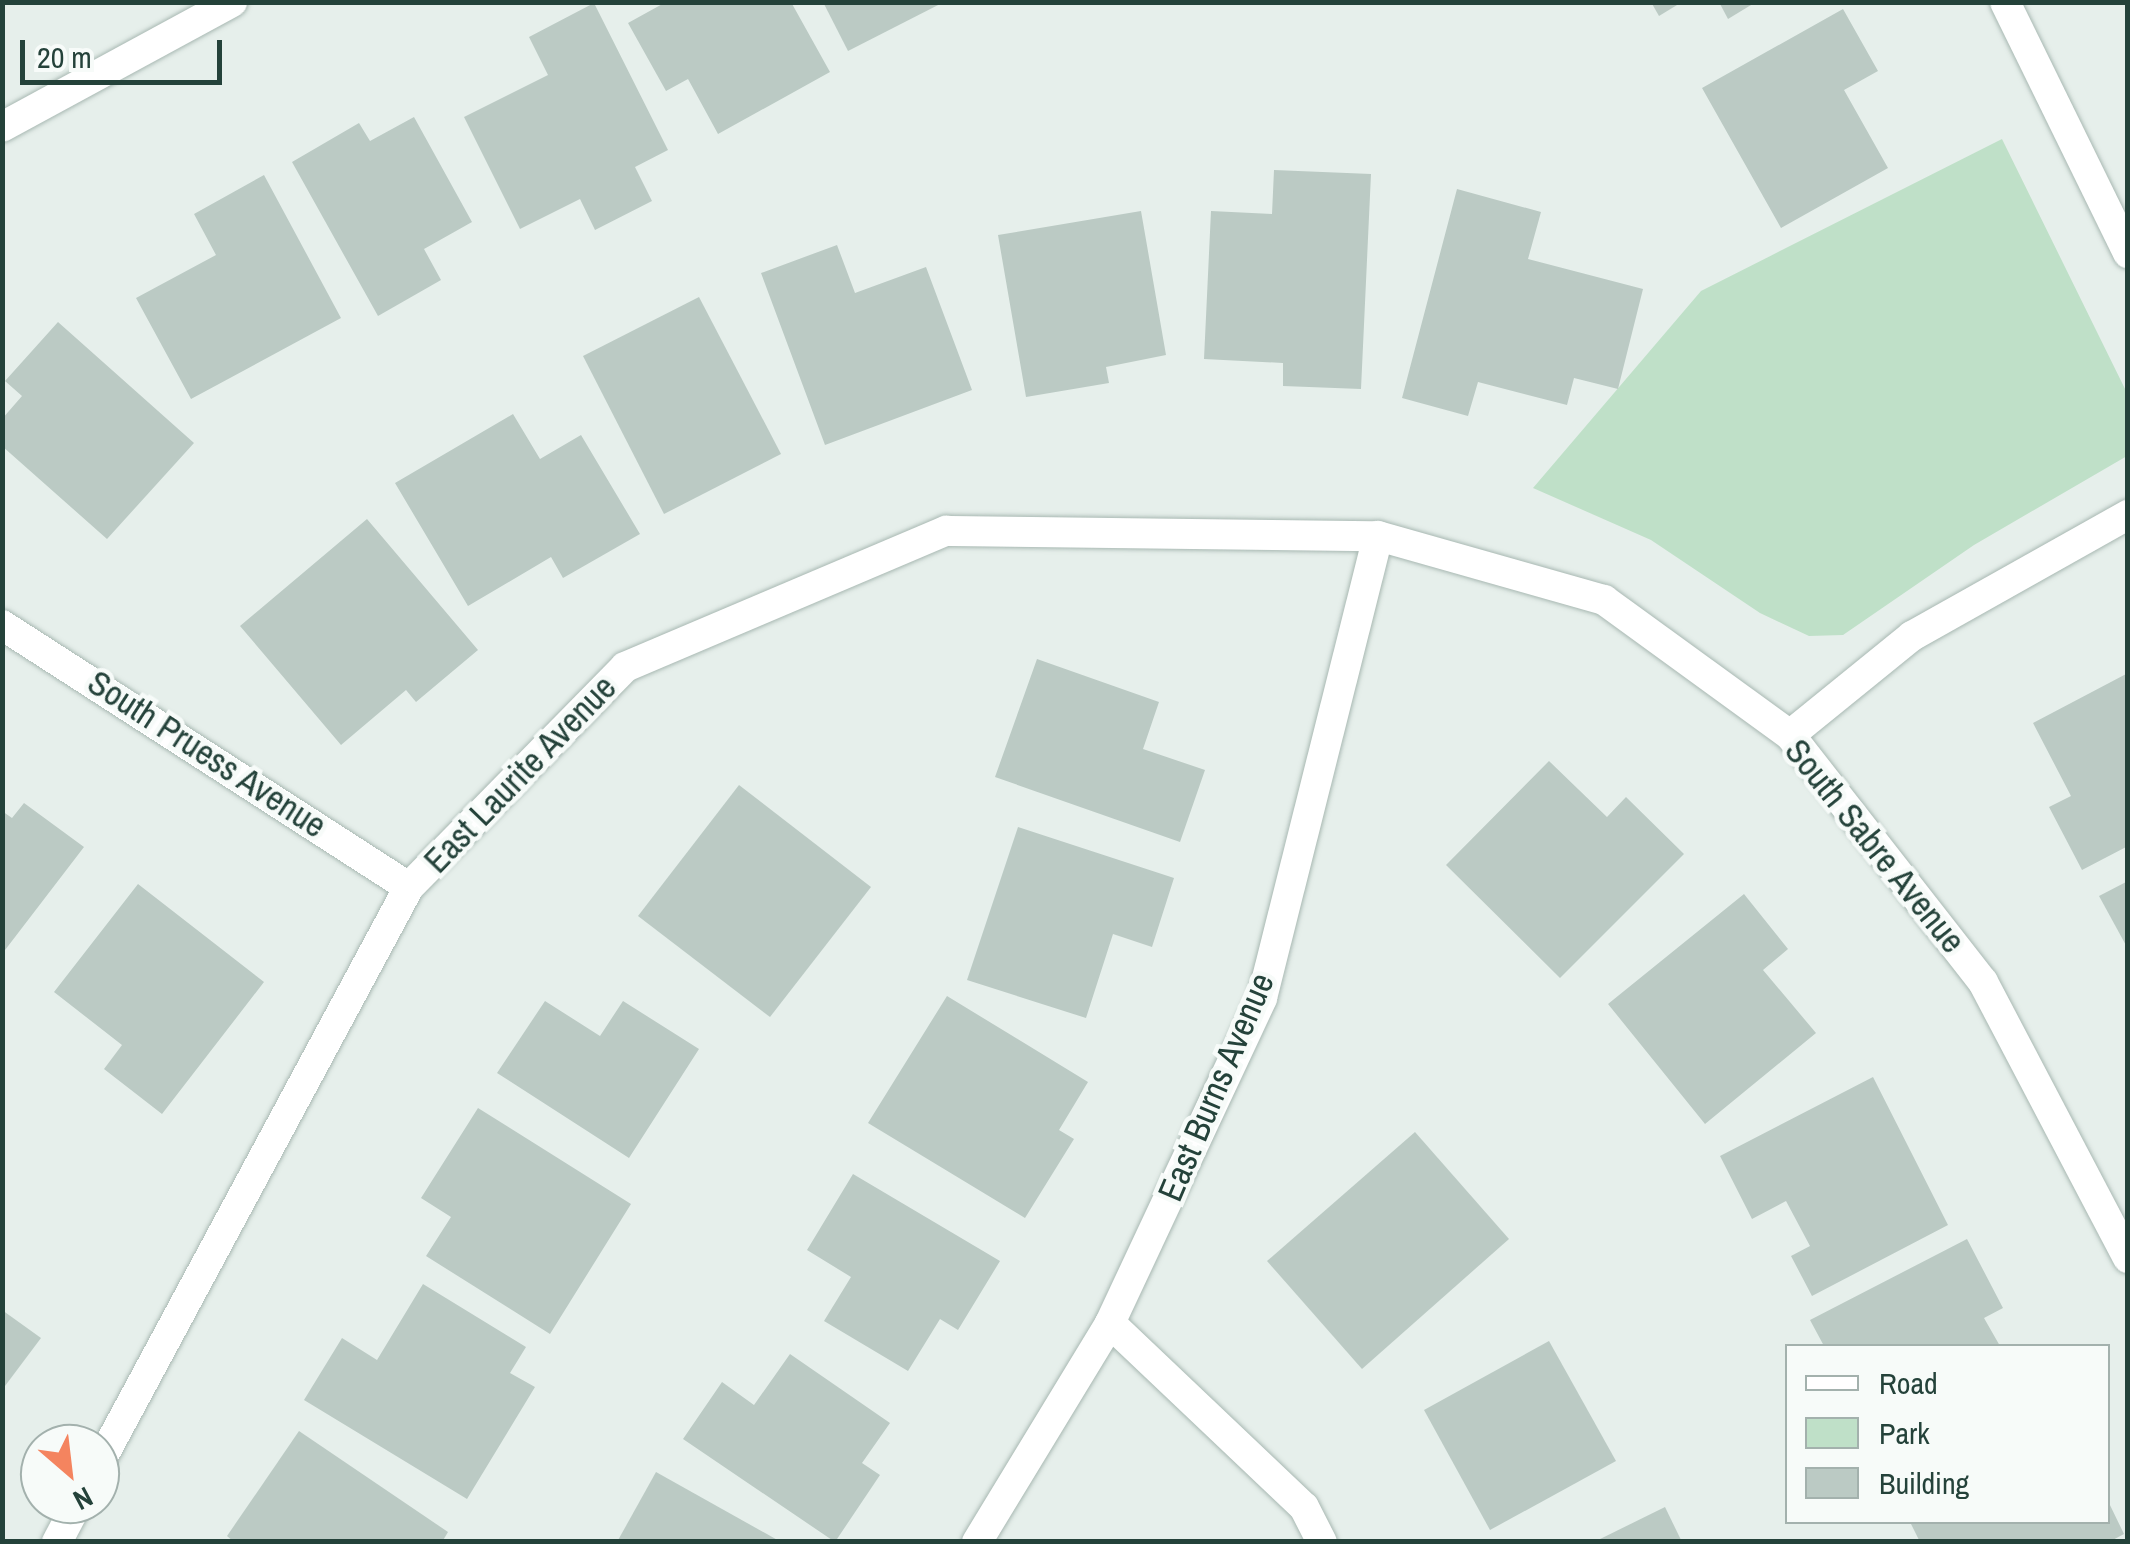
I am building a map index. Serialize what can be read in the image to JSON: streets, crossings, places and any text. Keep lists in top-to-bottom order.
{
  "streets": {
    "street": [
      "South Pruess Avenue",
      "East Laurite Avenue",
      "South Sabre Avenue",
      "East Burns Avenue"
    ]
  },
  "crossings": [
    ["South Pruess Avenue", "East Laurite Avenue"],
    ["East Laurite Avenue", "South Sabre Avenue"],
    ["East Laurite Avenue", "East Burns Avenue"],
    ["South Sabre Avenue", "East Burns Avenue"]
  ],
  "legend": ["Road", "Park", "Building"],
  "scale_bar": "20 m",
  "north": "bottom right"
}
